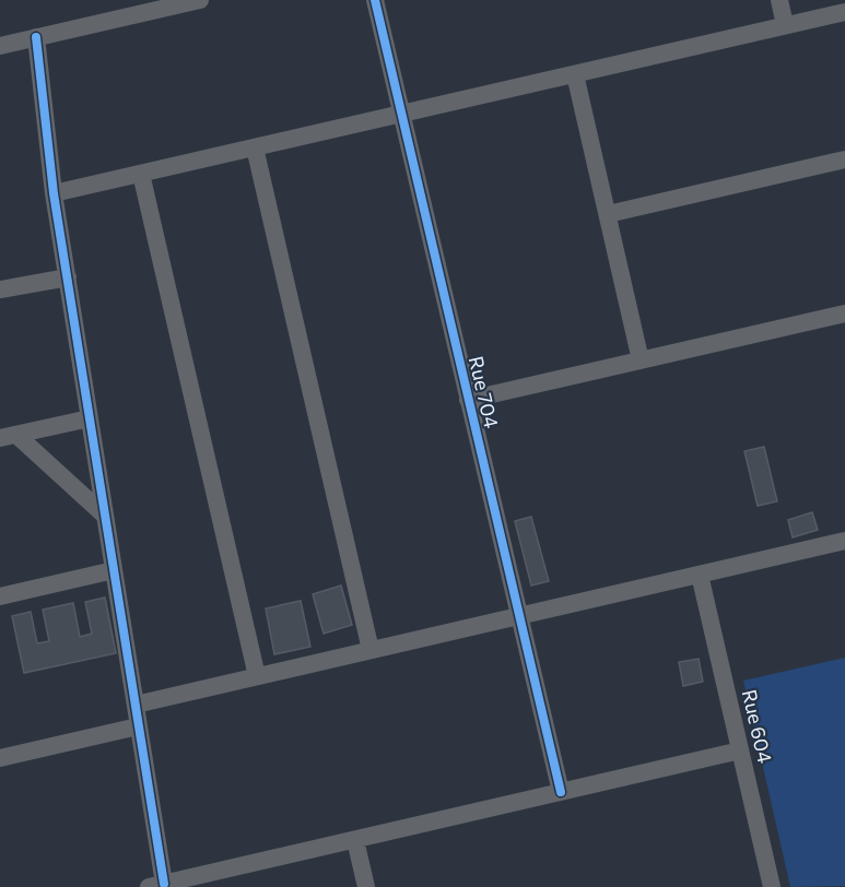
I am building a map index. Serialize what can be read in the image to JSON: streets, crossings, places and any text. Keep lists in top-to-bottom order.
{
  "streets": {
    "street": ["Rue 704", "Rue 604"]
  }
}
